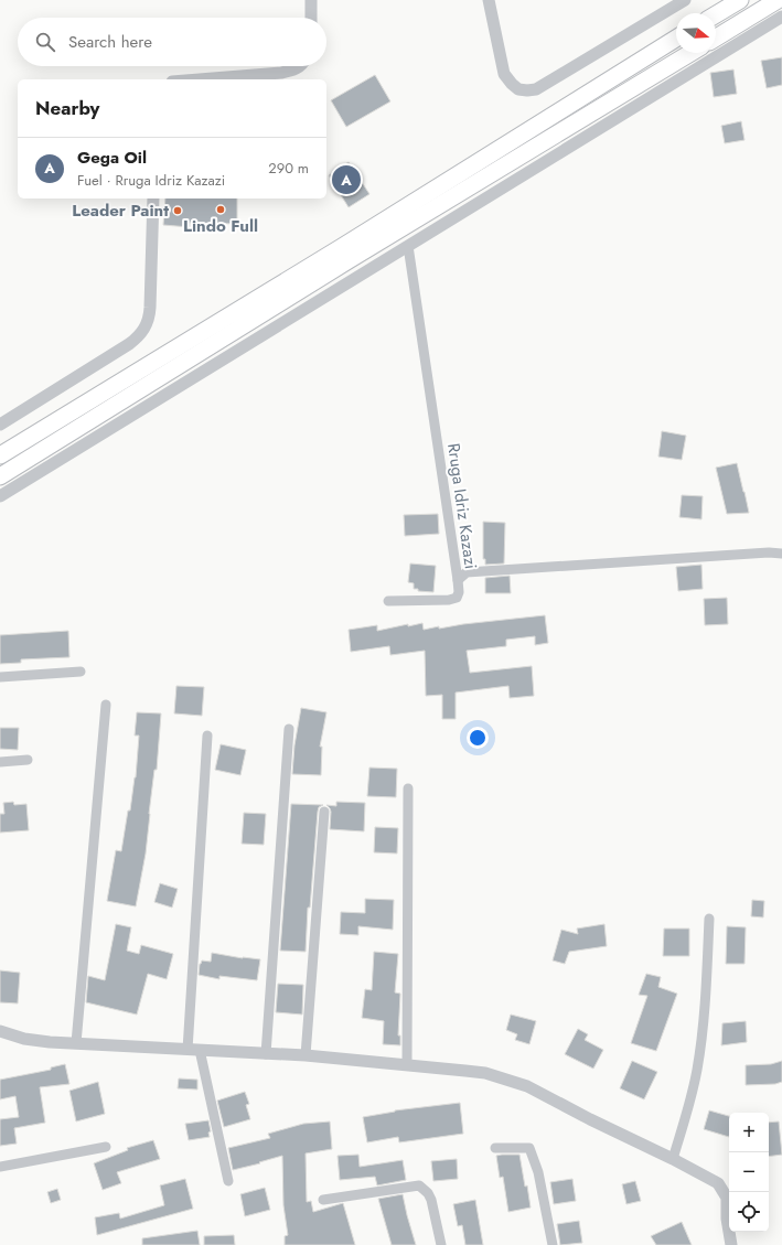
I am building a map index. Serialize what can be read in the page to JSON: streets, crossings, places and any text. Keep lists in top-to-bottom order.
{
  "streets": {
    "street": ["Rruga Idriz Kazazi"]
  },
  "places": ["Lindo Full", "Leader Paint"],
  "north": "right",
  "page": {
    "search": "Search here",
    "heading": "Nearby",
    "list": [
      {
        "mark": "A",
        "name": "Gega Oil",
        "note": "Fuel · Rruga Idriz Kazazi",
        "value": "290 m"
      }
    ],
    "pins": "A",
    "map_buttons": ["+", "−"]
  }
}
